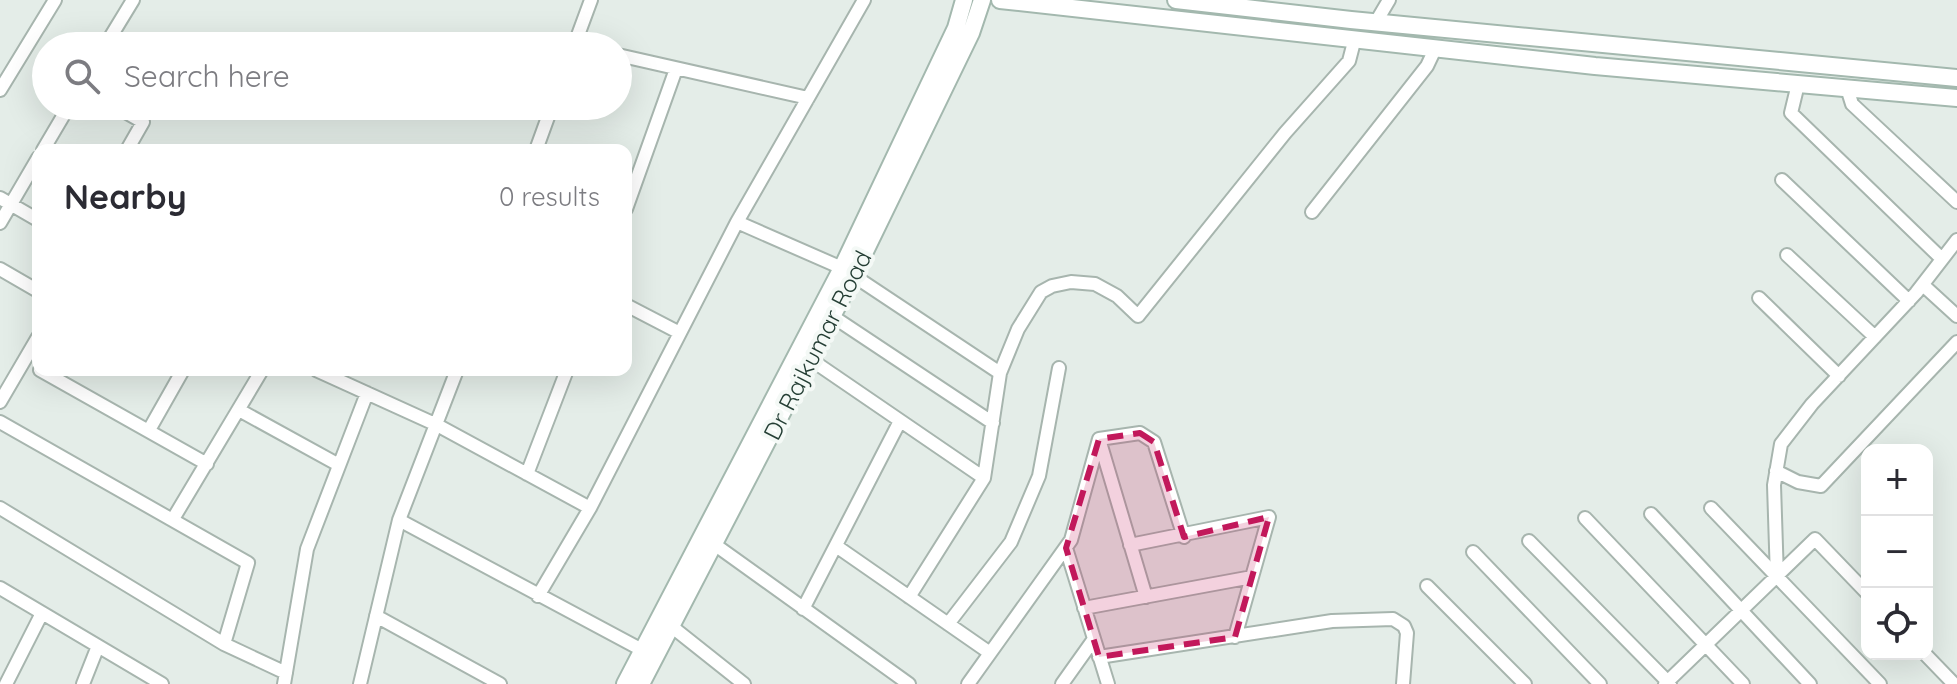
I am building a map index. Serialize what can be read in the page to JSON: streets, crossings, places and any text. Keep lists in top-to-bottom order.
{
  "streets": {
    "main road": ["Dr Rajkumar Road"]
  },
  "page": {
    "search": "Search here",
    "heading": ["Nearby", "0 results"],
    "map_buttons": ["+", "−"]
  }
}
